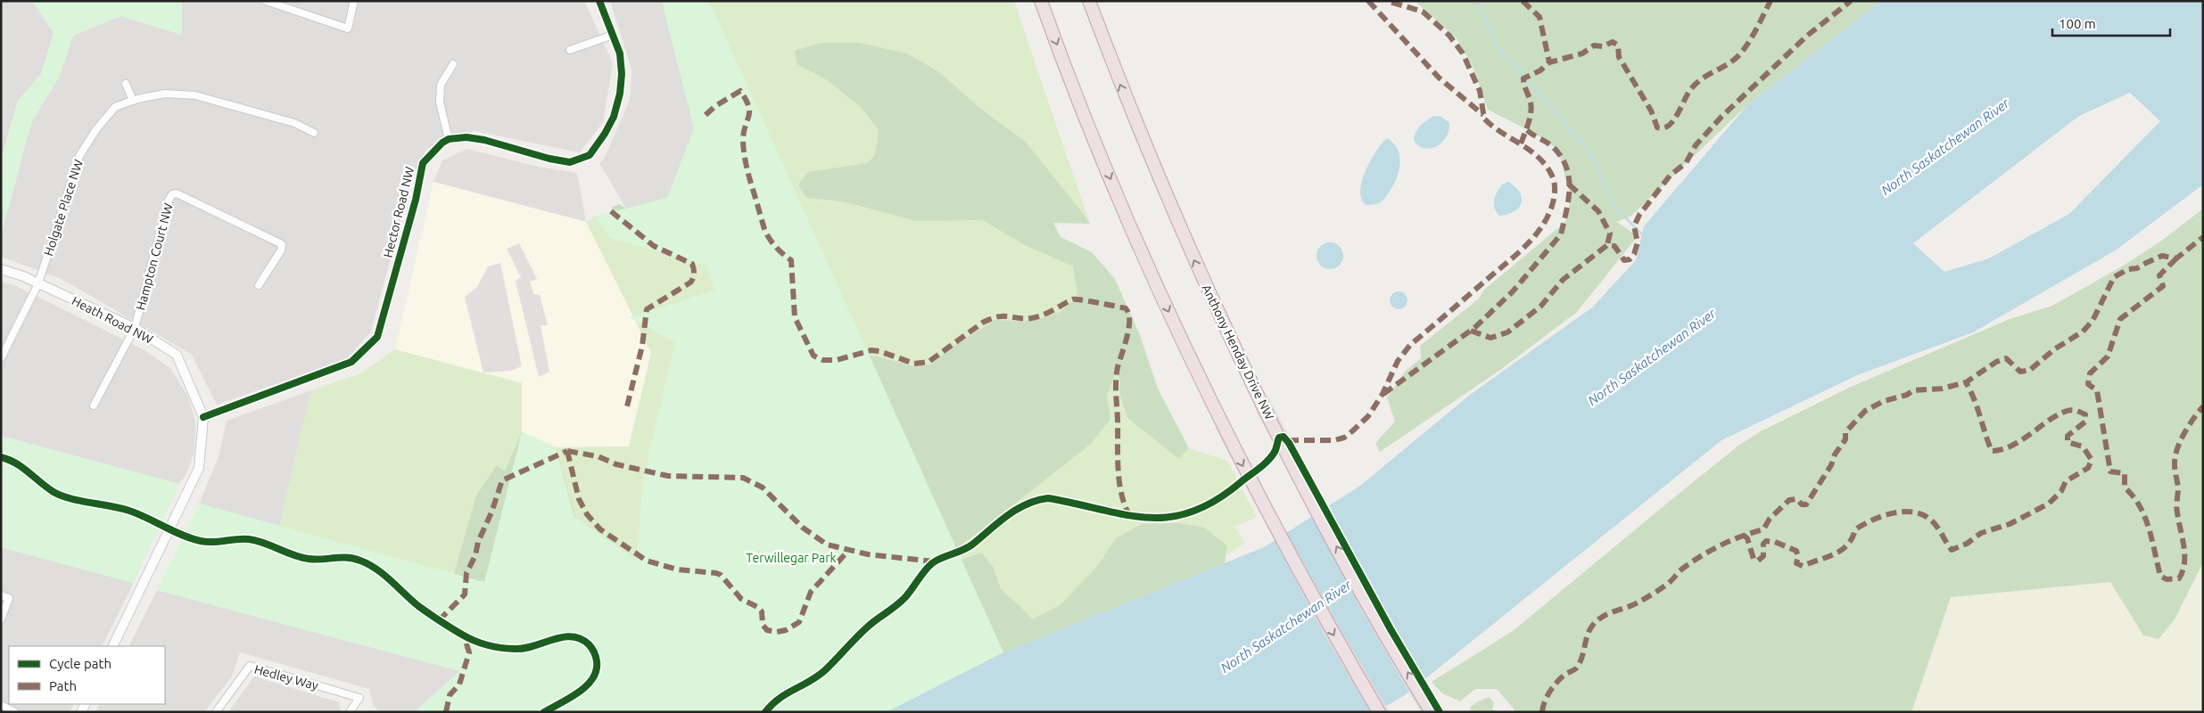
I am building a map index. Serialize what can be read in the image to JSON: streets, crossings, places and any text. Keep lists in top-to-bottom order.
{
  "streets": {
    "highway": ["Anthony Henday Drive NW"],
    "street": [
      "Holgate Place NW",
      "Hector Road NW",
      "Hampton Court NW",
      "Heath Road NW",
      "Hedley Way"
    ]
  },
  "crossings": [
    ["Holgate Place NW", "Heath Road NW"],
    ["Hector Road NW", "Heath Road NW"],
    ["Hampton Court NW", "Heath Road NW"]
  ],
  "water": ["North Saskatchewan River"],
  "parks": ["Terwillegar Park"],
  "legend": ["Cycle path", "Path"],
  "scale_bar": "100 m"
}
